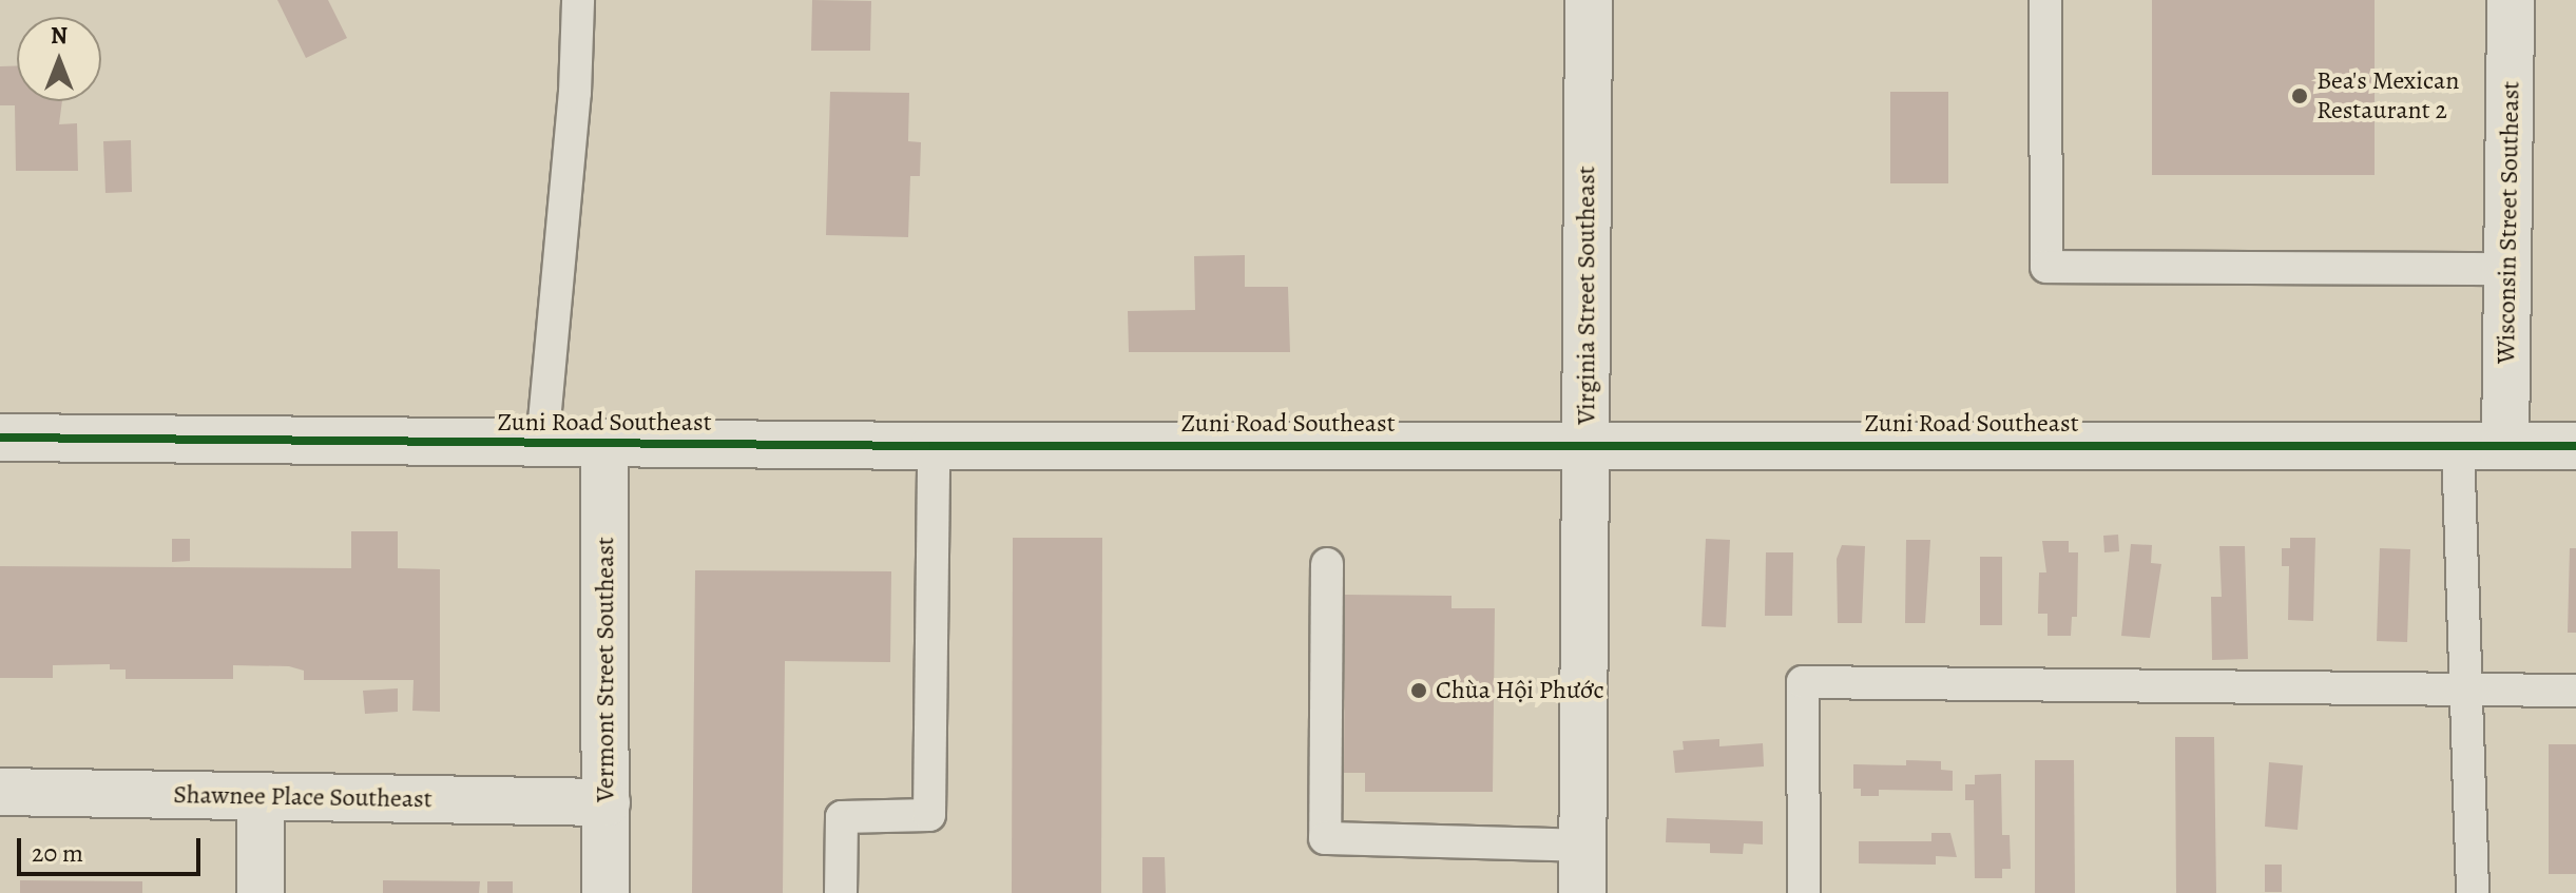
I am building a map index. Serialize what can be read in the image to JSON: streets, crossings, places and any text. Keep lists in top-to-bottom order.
{
  "streets": {
    "street": [
      "Wisconsin Street Southeast",
      "Virginia Street Southeast",
      "Zuni Road Southeast",
      "Vermont Street Southeast",
      "Shawnee Place Southeast"
    ]
  },
  "crossings": [
    ["Wisconsin Street Southeast", "Zuni Road Southeast"],
    ["Virginia Street Southeast", "Zuni Road Southeast"],
    ["Zuni Road Southeast", "Vermont Street Southeast"],
    ["Vermont Street Southeast", "Shawnee Place Southeast"]
  ],
  "places": ["Bea's Mexican Restaurant 2", "Chùa Hội Phước"],
  "scale_bar": "20 m",
  "north": "top"
}
